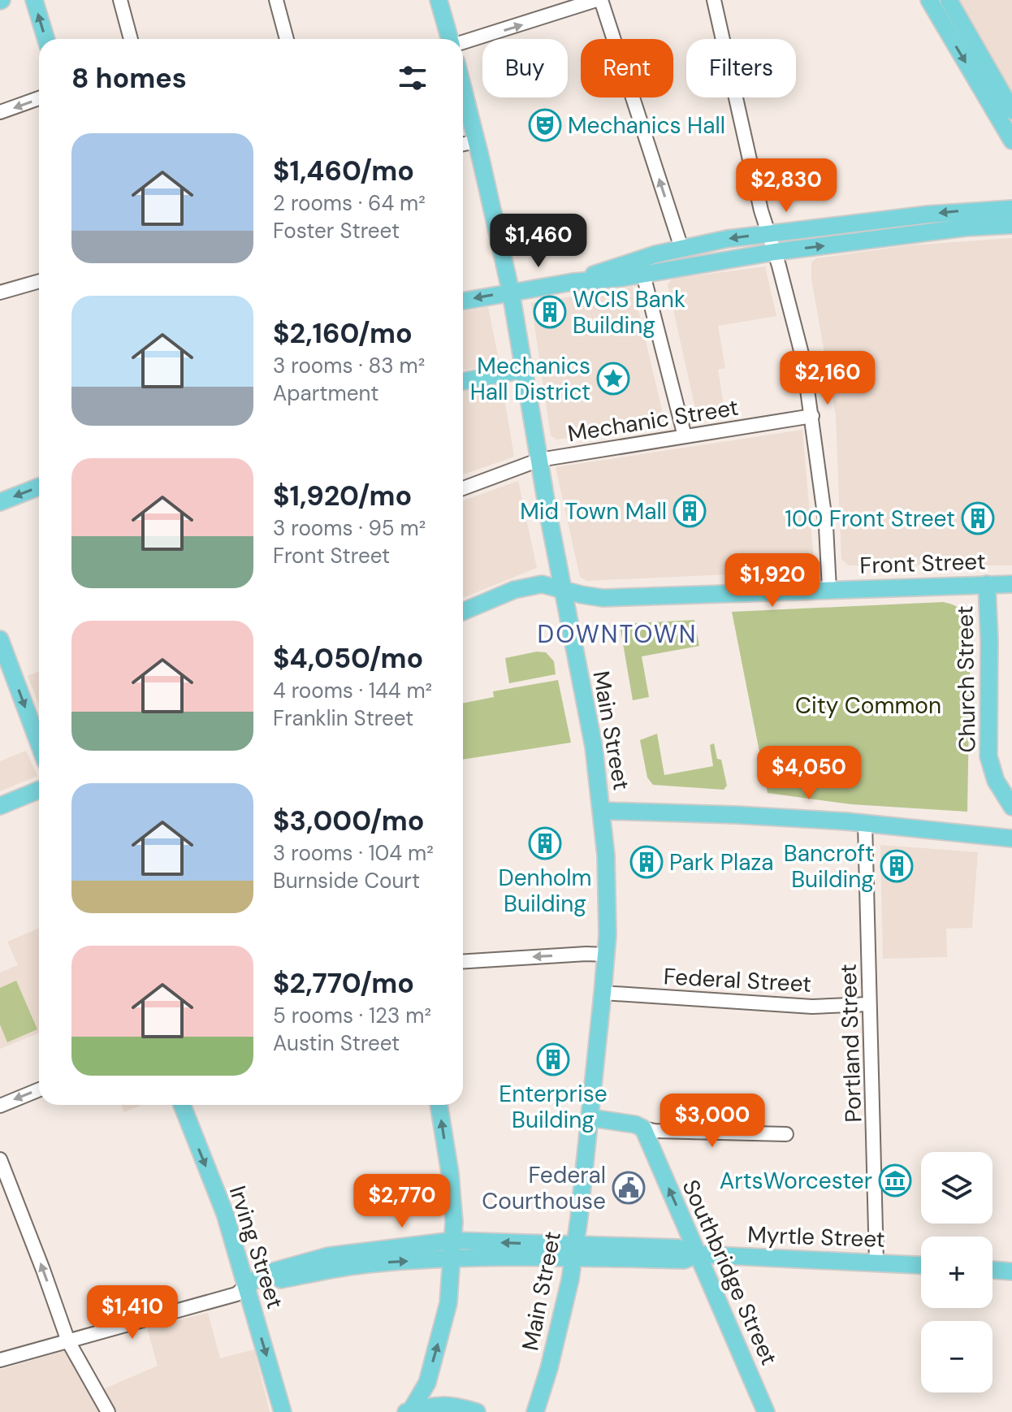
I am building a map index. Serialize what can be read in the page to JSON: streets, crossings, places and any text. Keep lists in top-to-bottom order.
{
  "streets": {
    "main road": [
      "Front Street",
      "Church Street",
      "Main Street",
      "Myrtle Street",
      "Irving Street",
      "Southbridge Street"
    ],
    "street": ["Mechanic Street", "Federal Street", "Portland Street"]
  },
  "crossings": [
    ["Mechanic Street", "Main Street"],
    ["Front Street", "Church Street"],
    ["Front Street", "Main Street"],
    ["Main Street", "Federal Street"],
    ["Main Street", "Myrtle Street"],
    ["Federal Street", "Portland Street"],
    ["Portland Street", "Myrtle Street"],
    ["Myrtle Street", "Southbridge Street"]
  ],
  "one_way": ["Irving Street", "Southbridge Street"],
  "districts": ["DOWNTOWN"],
  "parks": ["City Common"],
  "places": {
    "theatre": ["Mechanics Hall"],
    "building": [
      "WCIS Bank Building",
      "Mid Town Mall",
      "100 Front Street",
      "Denholm Building",
      "Park Plaza",
      "Bancroft Building",
      "Enterprise Building"
    ],
    "place": ["Mechanics Hall District"],
    "museum": ["ArtsWorcester"],
    "public building": ["Federal Courthouse"]
  },
  "page": {
    "chip": ["Buy", "Rent", "Filters"],
    "heading": "8 homes",
    "list": [
      {
        "name": "$1,460/mo",
        "note": "2 rooms · 64 m² · Foster Street"
      },
      {
        "name": "$2,160/mo",
        "note": "3 rooms · 83 m² · Apartment"
      },
      {
        "name": "$1,920/mo",
        "note": "3 rooms · 95 m² · Front Street"
      },
      {
        "name": "$4,050/mo",
        "note": "4 rooms · 144 m² · Franklin Street"
      },
      {
        "name": "$3,000/mo",
        "note": "3 rooms · 104 m² · Burnside Court"
      },
      {
        "name": "$2,770/mo",
        "note": "5 rooms · 123 m² · Austin Street"
      }
    ],
    "price": [
      "$2,830",
      "$1,460",
      "$2,160",
      "$1,920",
      "$4,050",
      "$3,000",
      "$2,770",
      "$1,410"
    ],
    "map_buttons": ["+", "−"]
  }
}
